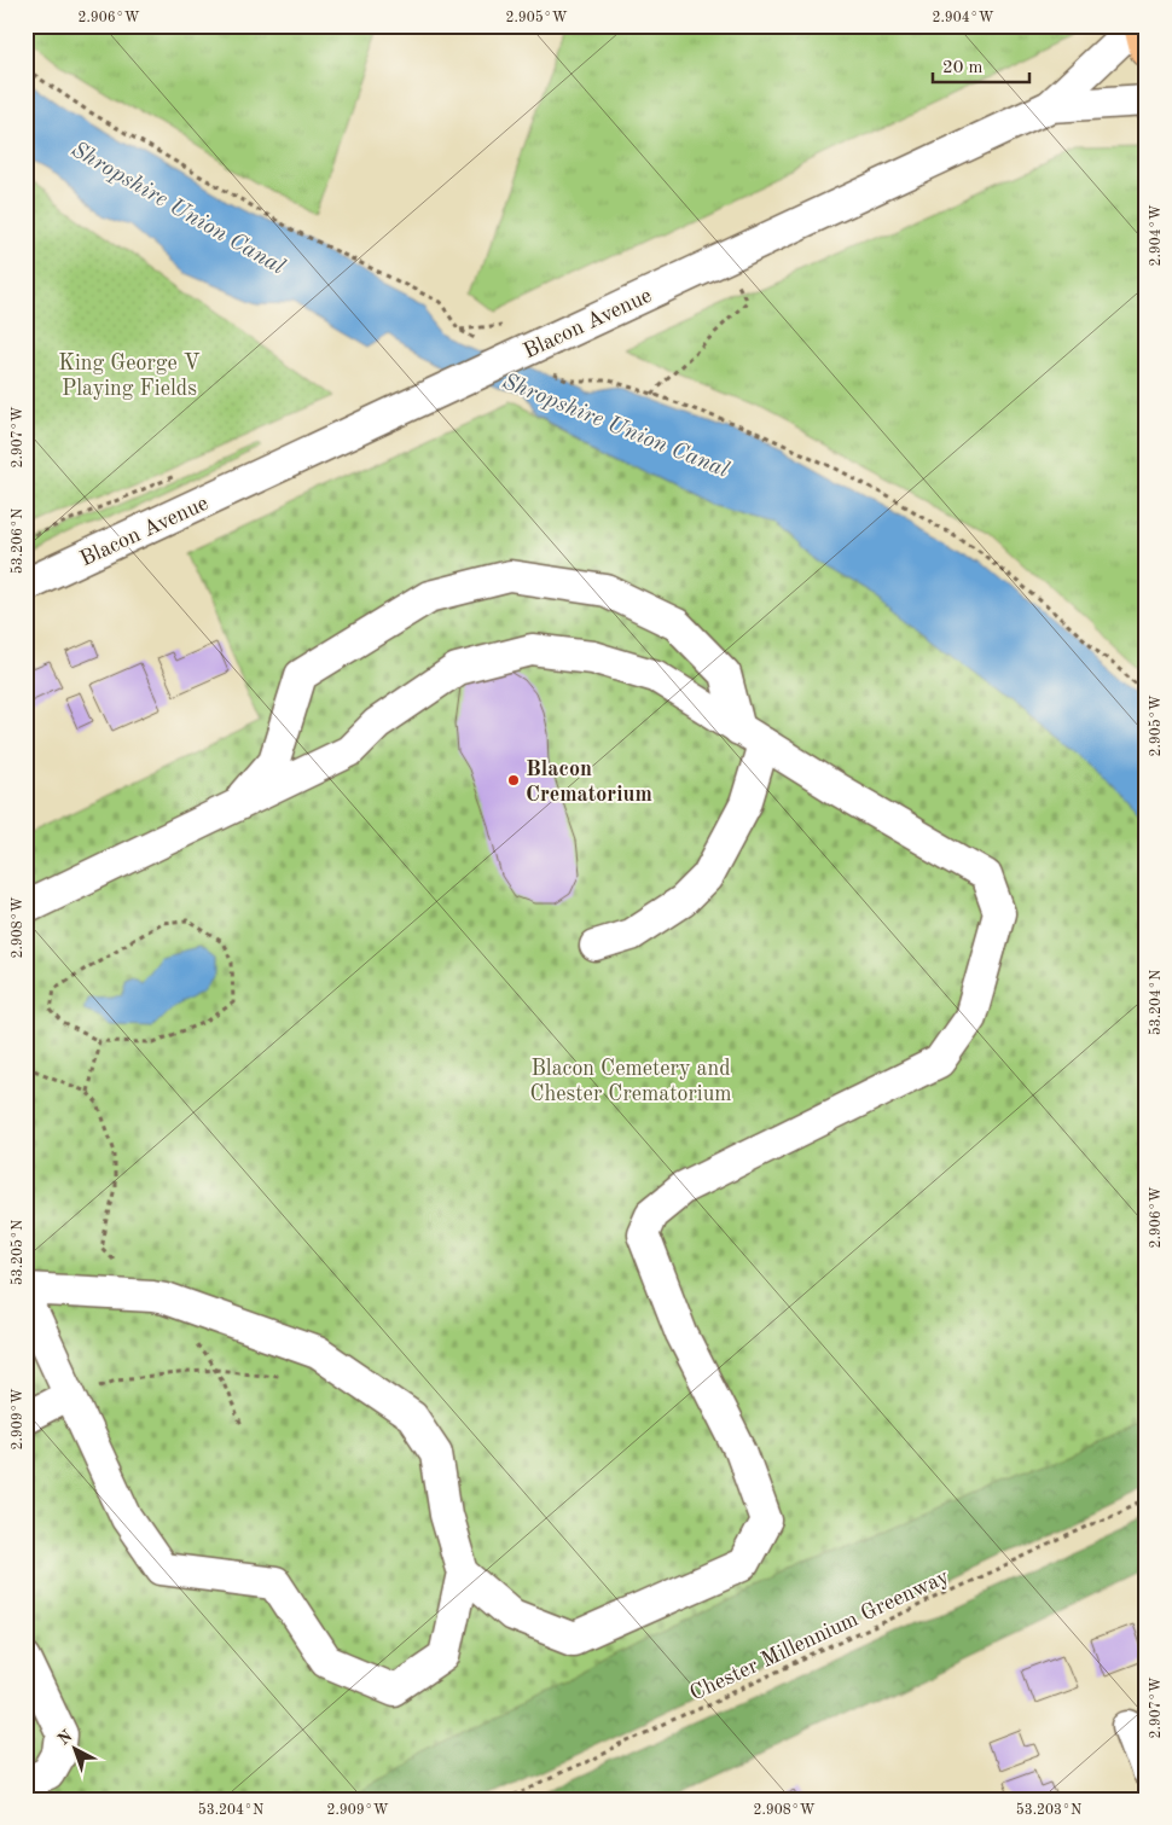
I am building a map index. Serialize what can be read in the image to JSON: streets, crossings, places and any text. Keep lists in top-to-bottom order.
{
  "streets": {
    "street": ["Blacon Avenue"],
    "path": ["Chester Millennium Greenway"]
  },
  "water": ["Shropshire Union Canal"],
  "parks": ["King George V Playing Fields", "Blacon Cemetery and Chester Crematorium"],
  "places": ["Blacon Crematorium"],
  "scale_bar": "20 m",
  "north": "top left",
  "coordinates": [
    "2.906°W",
    "2.905°W",
    "2.904°W",
    "2.907°W",
    "53.206°N",
    "2.908°W",
    "53.204°N",
    "53.205°N",
    "2.909°W",
    "53.203°N"
  ]
}
